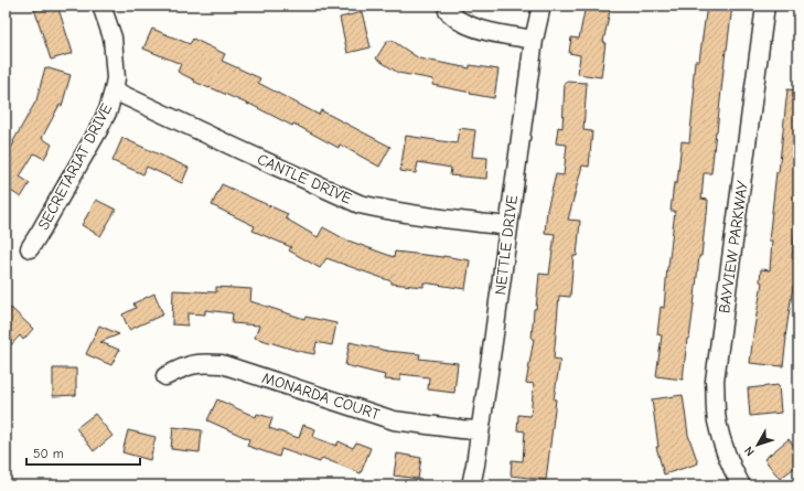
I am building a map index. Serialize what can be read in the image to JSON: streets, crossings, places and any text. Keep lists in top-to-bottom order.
{
  "streets": {
    "street": [
      "SECRETARIAT DRIVE",
      "CANTLE DRIVE",
      "NETTLE DRIVE",
      "BAYVIEW PARKWAY",
      "MONARDA COURT"
    ]
  },
  "crossings": [
    ["SECRETARIAT DRIVE", "CANTLE DRIVE"],
    ["CANTLE DRIVE", "NETTLE DRIVE"],
    ["NETTLE DRIVE", "MONARDA COURT"]
  ],
  "scale_bar": "50 m",
  "north": "bottom left"
}
